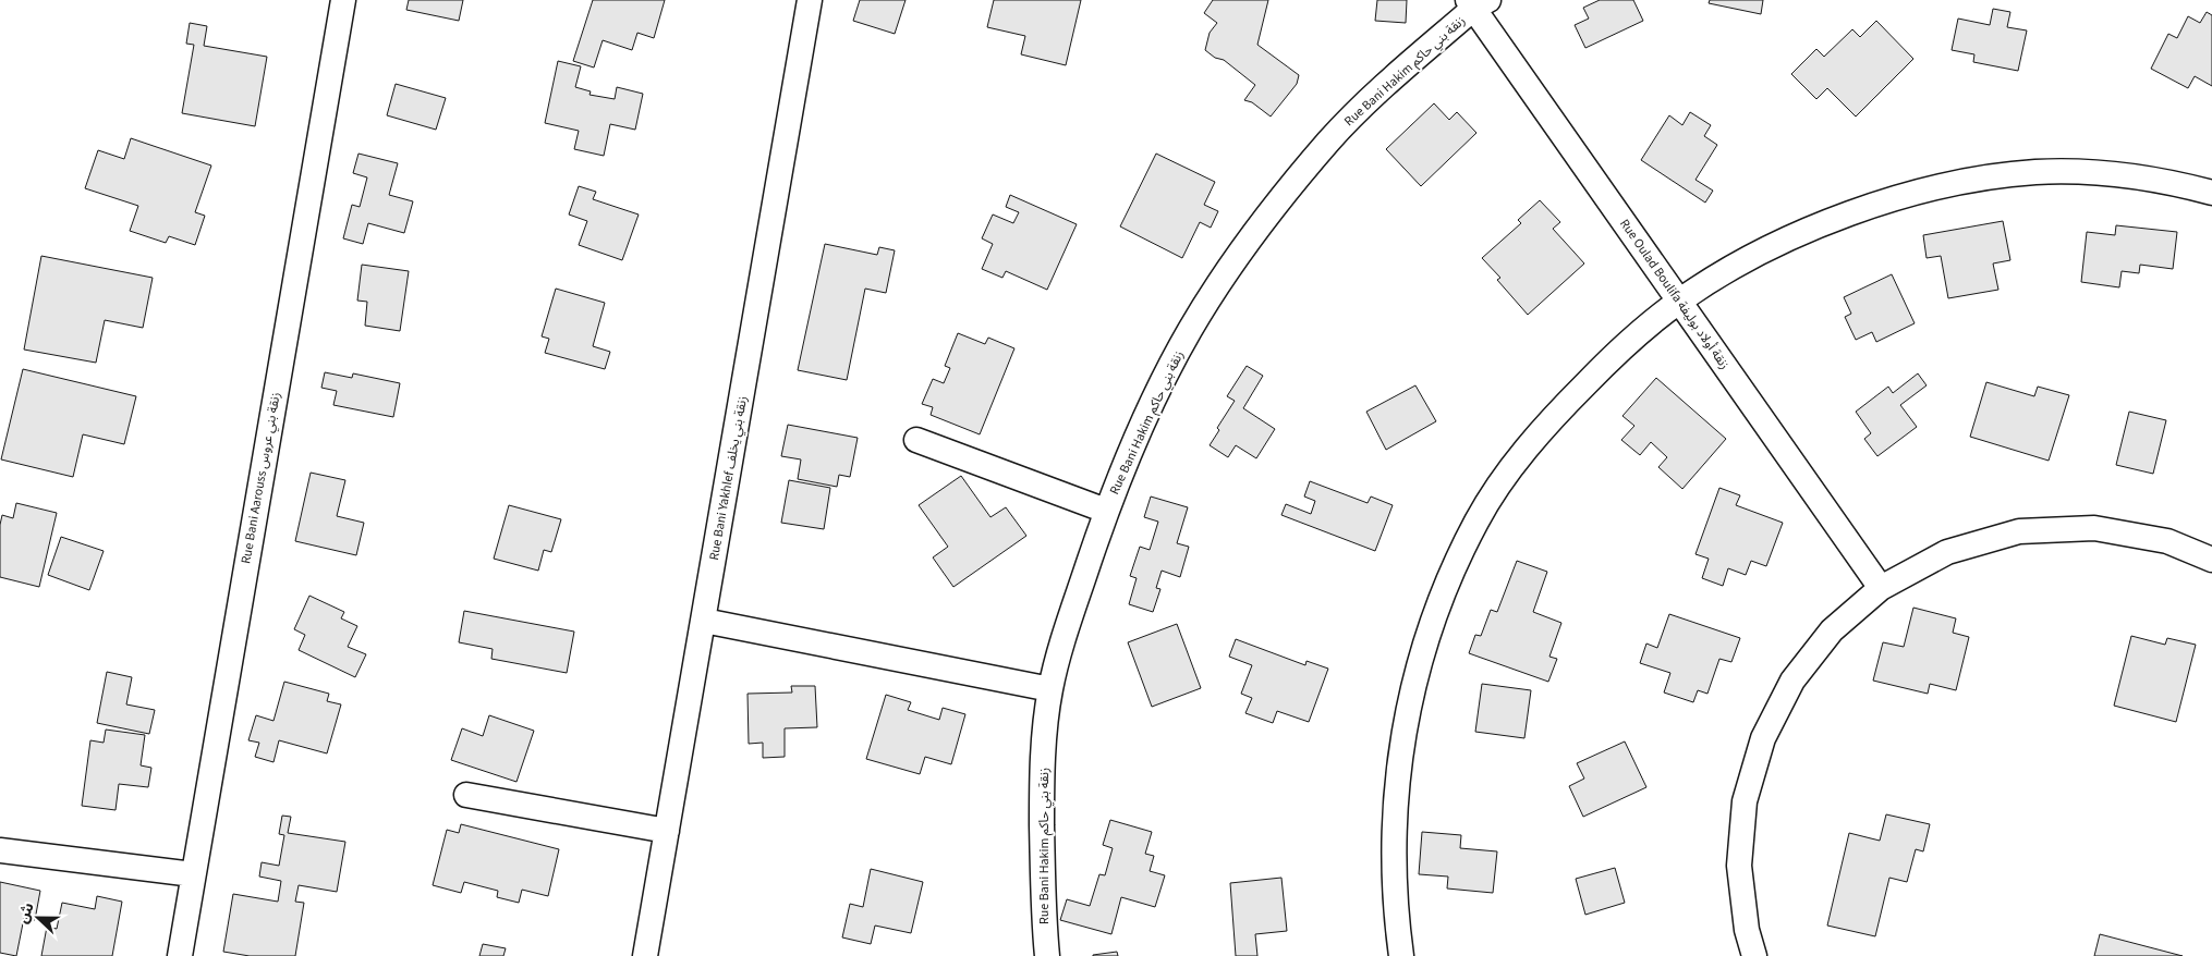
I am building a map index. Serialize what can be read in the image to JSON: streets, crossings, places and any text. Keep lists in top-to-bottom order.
{
  "streets": {
    "street": [
      "Rue Bani Hakim زنقة بني حاكم",
      "Rue Oulad Boulifa زنقة أولاد بوليفة",
      "Rue Bani Aarouss زنقة بني عروس",
      "Rue Bani Yakhlef زنقة بني يخلف"
    ]
  },
  "crossings": [
    ["Rue Bani Hakim زنقة بني حاكم", "Rue Oulad Boulifa زنقة أولاد بوليفة"]
  ],
  "north": "left"
}
